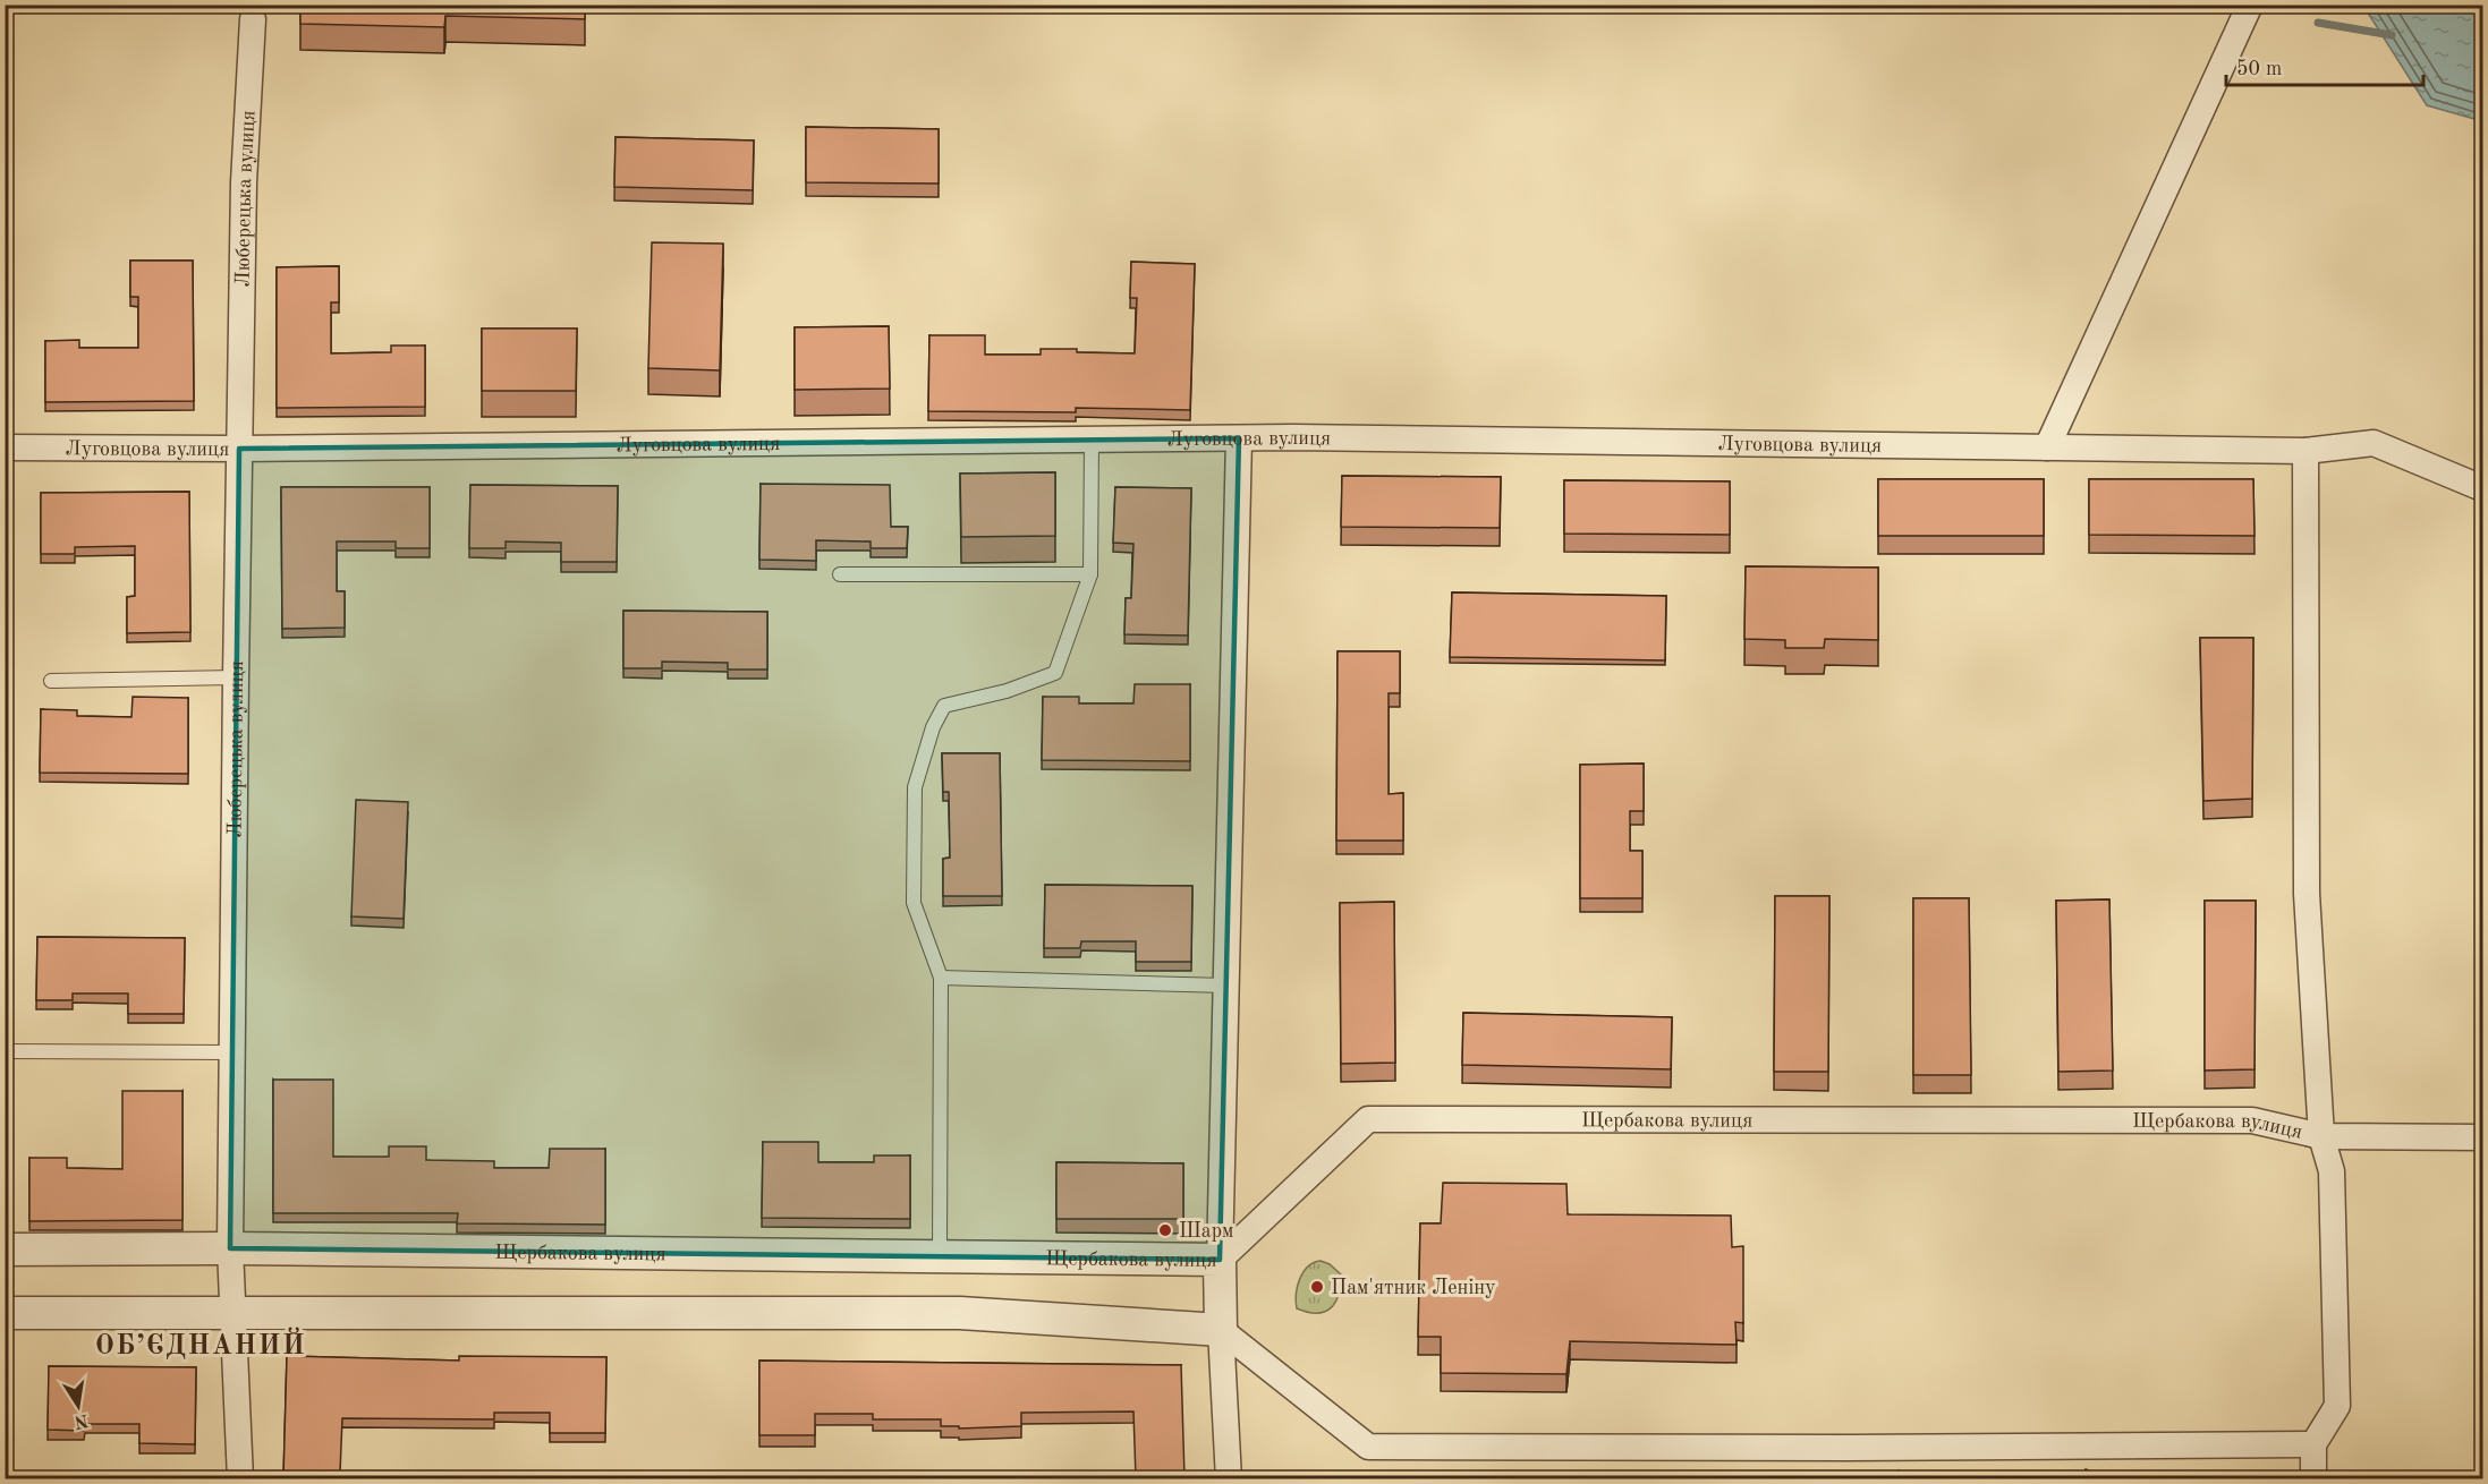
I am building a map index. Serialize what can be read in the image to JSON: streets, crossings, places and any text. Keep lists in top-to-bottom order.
{
  "streets": {
    "street": ["Люберецька вулиця", "Луговцова вулиця", "Щербакова вулиця"]
  },
  "crossings": [
    ["Люберецька вулиця", "Луговцова вулиця"],
    ["Люберецька вулиця", "Щербакова вулиця"]
  ],
  "districts": ["ОБ’ЄДНАНИЙ"],
  "places": ["Шарм", "Пам'ятник Леніну"],
  "scale_bar": "50 m",
  "north": "bottom"
}
